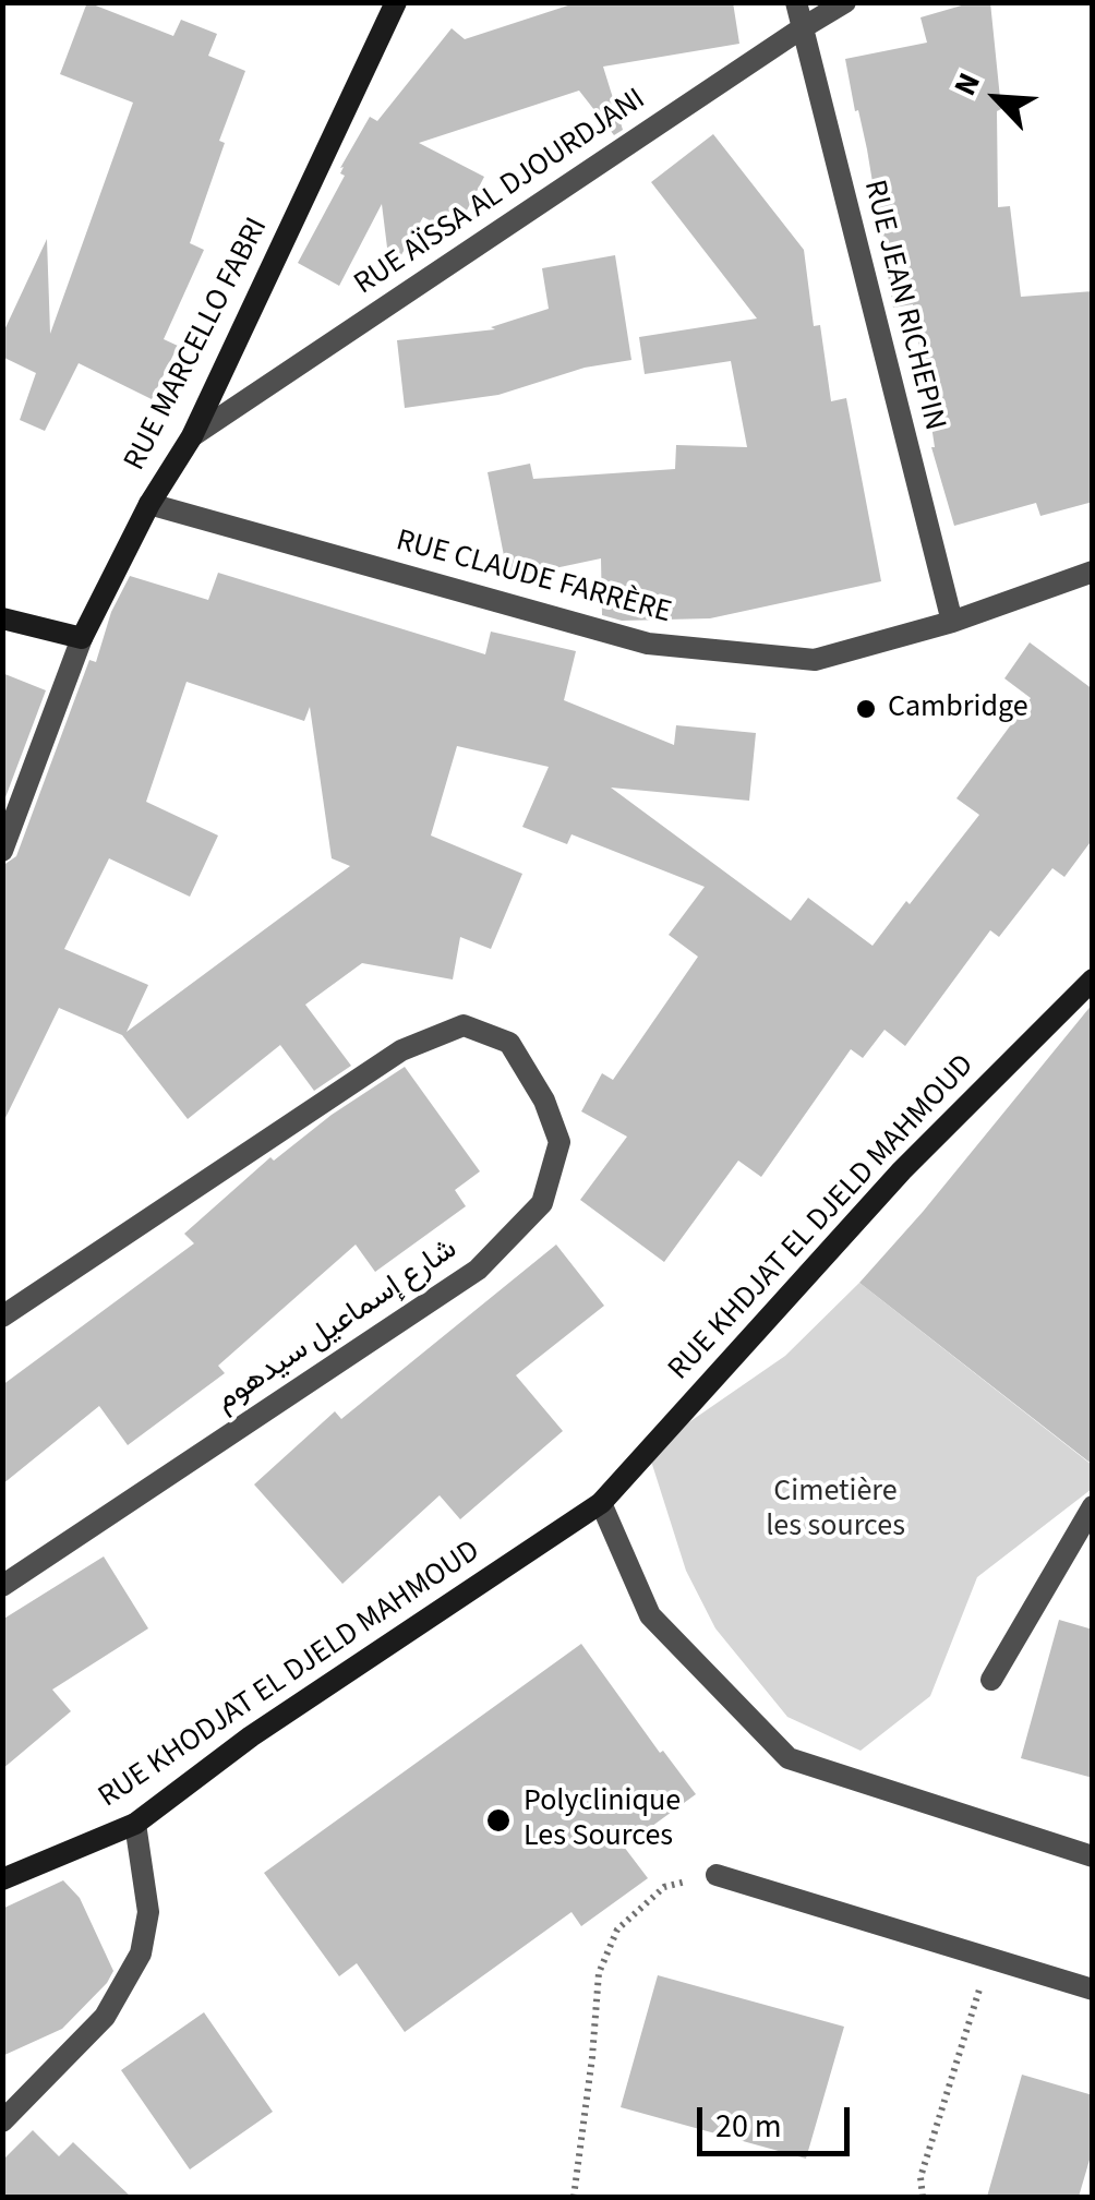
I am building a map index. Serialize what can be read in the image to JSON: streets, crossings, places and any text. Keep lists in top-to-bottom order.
{
  "streets": {
    "street": [
      "RUE AÏSSA AL DJOURDJANI",
      "RUE JEAN RICHEPIN",
      "RUE MARCELLO FABRI",
      "RUE CLAUDE FARRÈRE",
      "RUE KHDJAT EL DJELD MAHMOUD",
      "شارع إسماعيل سيدهوم",
      "RUE KHODJAT EL DJELD MAHMOUD"
    ]
  },
  "crossings": [
    ["RUE AÏSSA AL DJOURDJANI", "RUE JEAN RICHEPIN"],
    ["RUE AÏSSA AL DJOURDJANI", "RUE MARCELLO FABRI"],
    ["RUE JEAN RICHEPIN", "RUE CLAUDE FARRÈRE"],
    ["RUE MARCELLO FABRI", "RUE CLAUDE FARRÈRE"],
    ["RUE KHDJAT EL DJELD MAHMOUD", "RUE KHODJAT EL DJELD MAHMOUD"]
  ],
  "parks": ["Cimetière les sources"],
  "places": ["Cambridge", "Polyclinique Les Sources"],
  "scale_bar": "20 m",
  "north": "top left"
}
